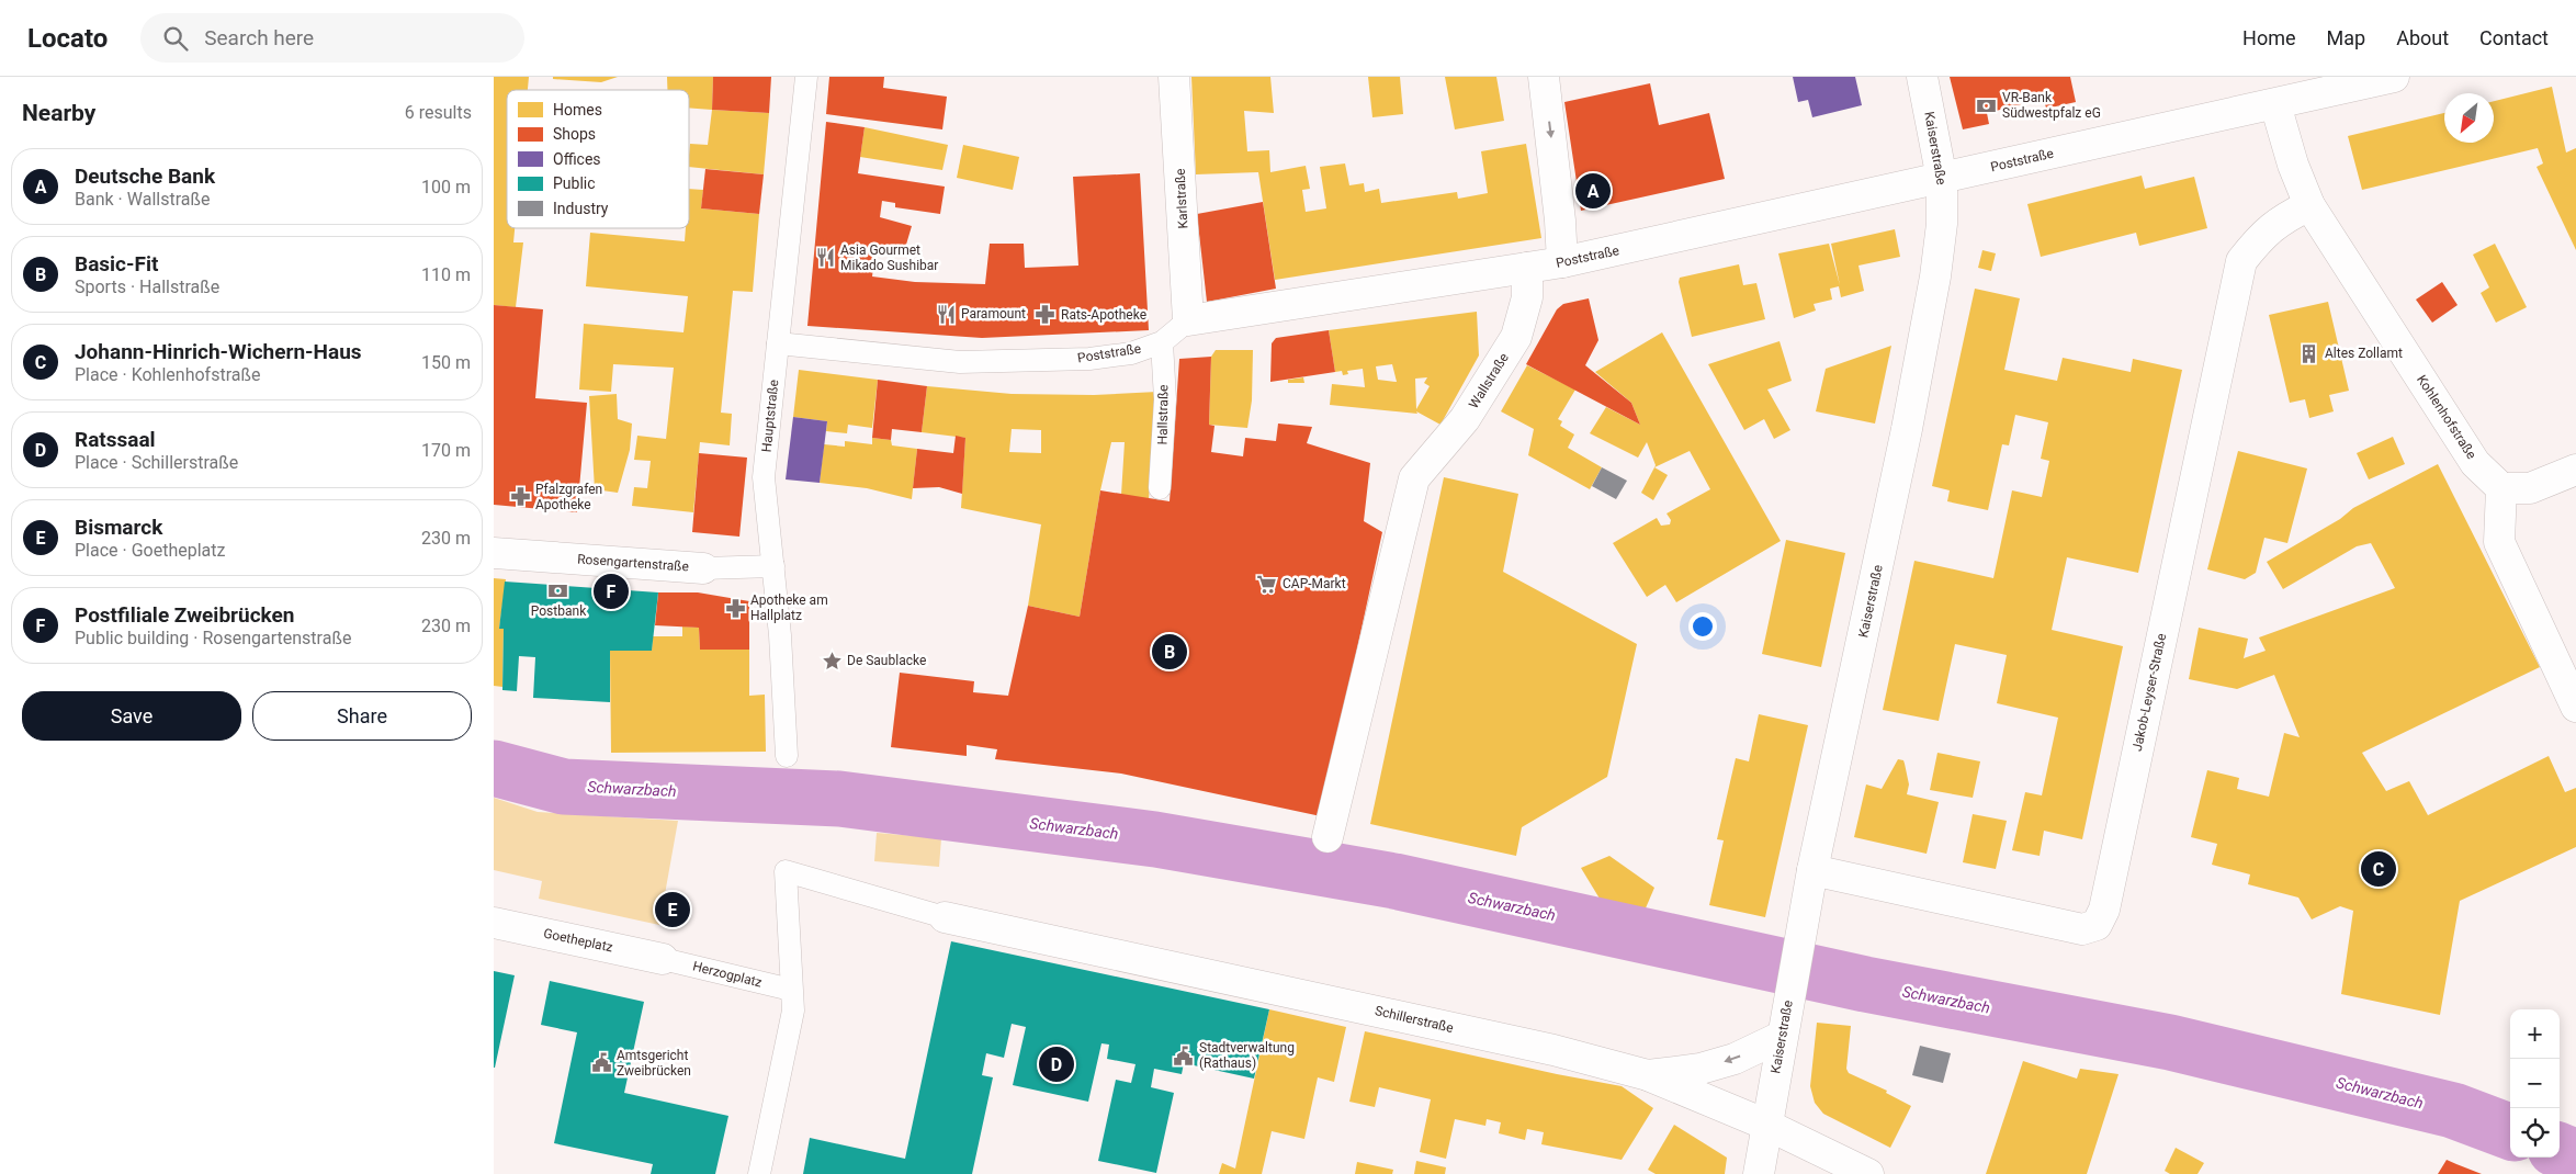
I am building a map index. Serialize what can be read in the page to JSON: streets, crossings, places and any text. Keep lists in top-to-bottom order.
{
  "streets": {
    "street": [
      "Kaiserstraße",
      "Poststraße",
      "Karlstraße",
      "Wallstraße",
      "Hallstraße",
      "Hauptstraße",
      "Kohlenhofstraße",
      "Rosengartenstraße",
      "Jakob-Leyser-Straße",
      "Goetheplatz",
      "Herzogplatz",
      "Schillerstraße"
    ]
  },
  "crossings": [
    ["Kaiserstraße", "Poststraße"],
    ["Kaiserstraße", "Jakob-Leyser-Straße"],
    ["Kaiserstraße", "Schillerstraße"],
    ["Poststraße", "Karlstraße"],
    ["Poststraße", "Wallstraße"],
    ["Poststraße", "Hallstraße"],
    ["Poststraße", "Hauptstraße"],
    ["Poststraße", "Kohlenhofstraße"],
    ["Hauptstraße", "Rosengartenstraße"],
    ["Kohlenhofstraße", "Jakob-Leyser-Straße"],
    ["Goetheplatz", "Herzogplatz"]
  ],
  "water": ["Schwarzbach"],
  "places": {
    "bank": ["VR-Bank Südwestpfalz eG", "Postbank"],
    "restaurant": ["Asia Gourmet Mikado Sushibar", "Paramount"],
    "pharmacy": ["Rats-Apotheke", "Pfalzgrafen Apotheke", "Apotheke am Hallplatz"],
    "building": ["Altes Zollamt"],
    "supermarket": ["CAP-Markt"],
    "place": ["De Saublacke"],
    "public building": ["Stadtverwaltung (Rathaus)", "Amtsgericht Zweibrücken"]
  },
  "legend": [
    "Homes",
    "Shops",
    "Offices",
    "Public",
    "Industry"
  ],
  "north": "bottom left",
  "page": {
    "header": "Locato",
    "search": "Search here",
    "nav": [
      "Home",
      "Map",
      "About",
      "Contact"
    ],
    "heading": ["Nearby", "6 results"],
    "list": [
      {
        "mark": "A",
        "name": "Deutsche Bank",
        "note": "Bank · Wallstraße",
        "value": "100 m"
      },
      {
        "mark": "B",
        "name": "Basic-Fit",
        "note": "Sports · Hallstraße",
        "value": "110 m"
      },
      {
        "mark": "C",
        "name": "Johann-Hinrich-Wichern-Haus",
        "note": "Place · Kohlenhofstraße",
        "value": "150 m"
      },
      {
        "mark": "D",
        "name": "Ratssaal",
        "note": "Place · Schillerstraße",
        "value": "170 m"
      },
      {
        "mark": "E",
        "name": "Bismarck",
        "note": "Place · Goetheplatz",
        "value": "230 m"
      },
      {
        "mark": "F",
        "name": "Postfiliale Zweibrücken",
        "note": "Public building · Rosengartenstraße",
        "value": "230 m"
      }
    ],
    "pins": [
      "A",
      "F",
      "B",
      "C",
      "E",
      "D"
    ],
    "buttons": ["Save", "Share"],
    "map_buttons": ["+", "−"]
  }
}
